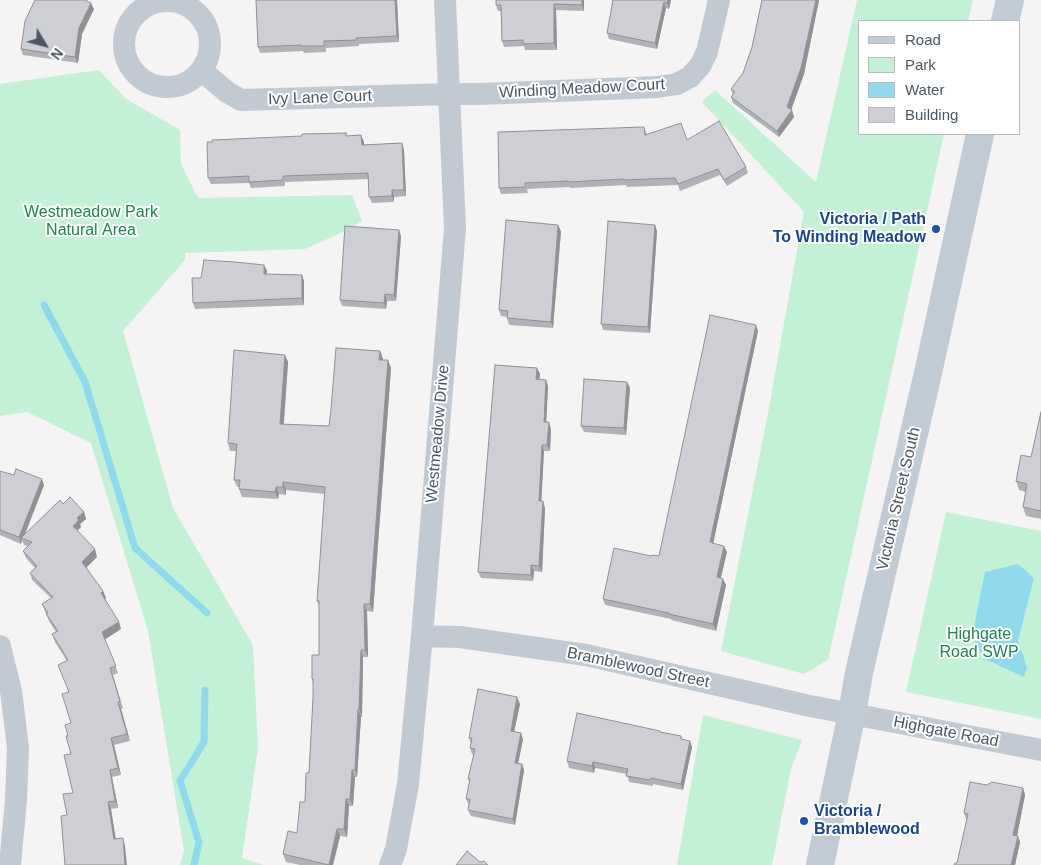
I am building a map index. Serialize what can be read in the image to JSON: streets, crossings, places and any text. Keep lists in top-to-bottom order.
{
  "streets": {
    "main road": ["Victoria Street South"],
    "street": [
      "Winding Meadow Court",
      "Ivy Lane Court",
      "Westmeadow Drive",
      "Bramblewood Street",
      "Highgate Road"
    ]
  },
  "crossings": [
    ["Winding Meadow Court", "Ivy Lane Court"],
    ["Winding Meadow Court", "Westmeadow Drive"],
    ["Ivy Lane Court", "Westmeadow Drive"],
    ["Westmeadow Drive", "Bramblewood Street"],
    ["Victoria Street South", "Bramblewood Street"],
    ["Victoria Street South", "Highgate Road"],
    ["Bramblewood Street", "Highgate Road"]
  ],
  "parks": ["Westmeadow Park Natural Area", "Highgate Road SWP"],
  "places": ["Victoria / Path To Winding Meadow", "Victoria / Bramblewood"],
  "legend": [
    "Road",
    "Park",
    "Water",
    "Building"
  ],
  "north": "bottom right"
}
